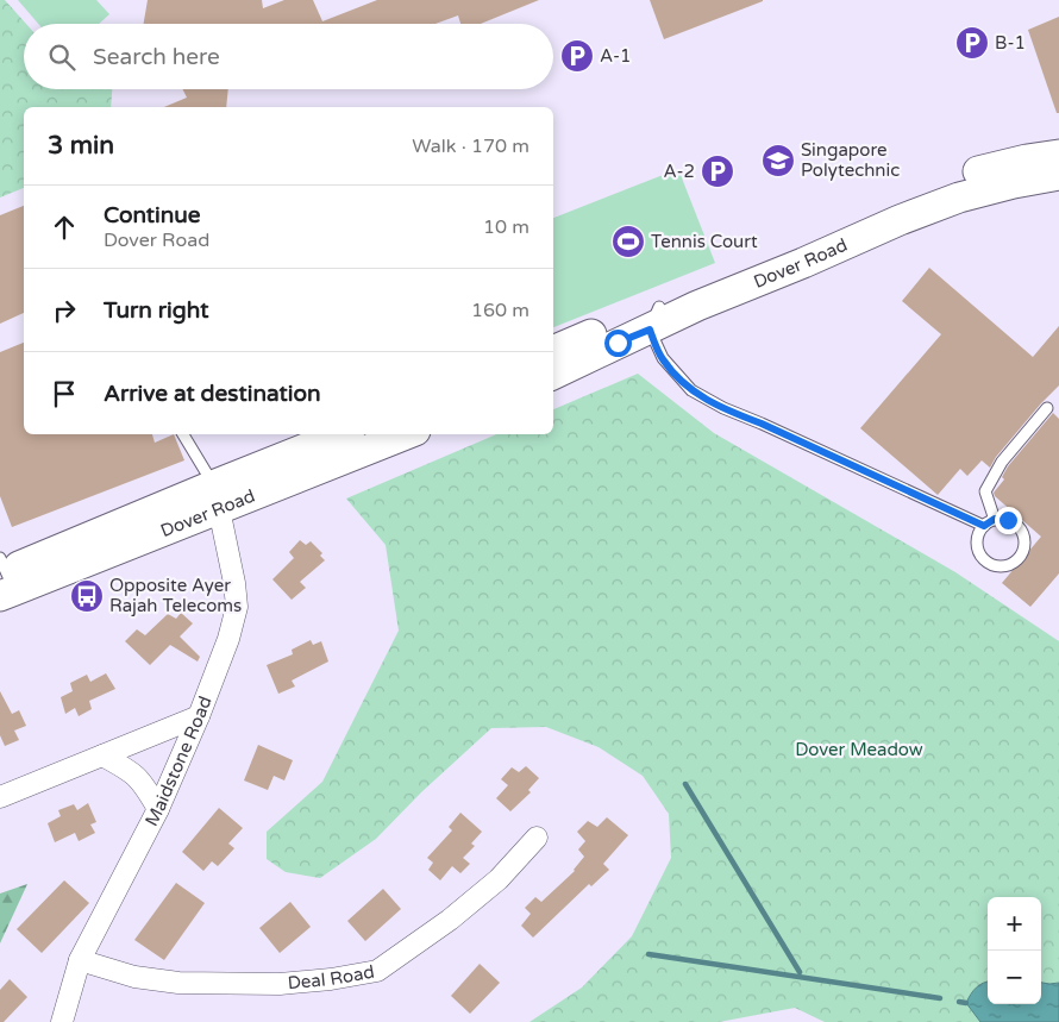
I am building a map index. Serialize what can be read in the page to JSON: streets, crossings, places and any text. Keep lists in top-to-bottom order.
{
  "streets": {
    "street": ["Dover Road", "Maidstone Road", "Deal Road"]
  },
  "crossings": [
    ["Dover Road", "Maidstone Road"],
    ["Maidstone Road", "Deal Road"]
  ],
  "parks": ["Dover Meadow"],
  "places": {
    "parking": ["B-1", "A-1", "A-2"],
    "school or university": ["Singapore Polytechnic"],
    "sports": ["Tennis Court"],
    "bus stop": ["Opposite Ayer Rajah Telecoms"]
  },
  "page": {
    "search": "Search here",
    "heading": ["3 min", "Walk · 170 m"],
    "list": [
      ["Continue", "Dover Road", "10 m"],
      ["Turn right", "160 m"],
      "Arrive at destination"
    ],
    "map_buttons": ["+", "−"]
  }
}
